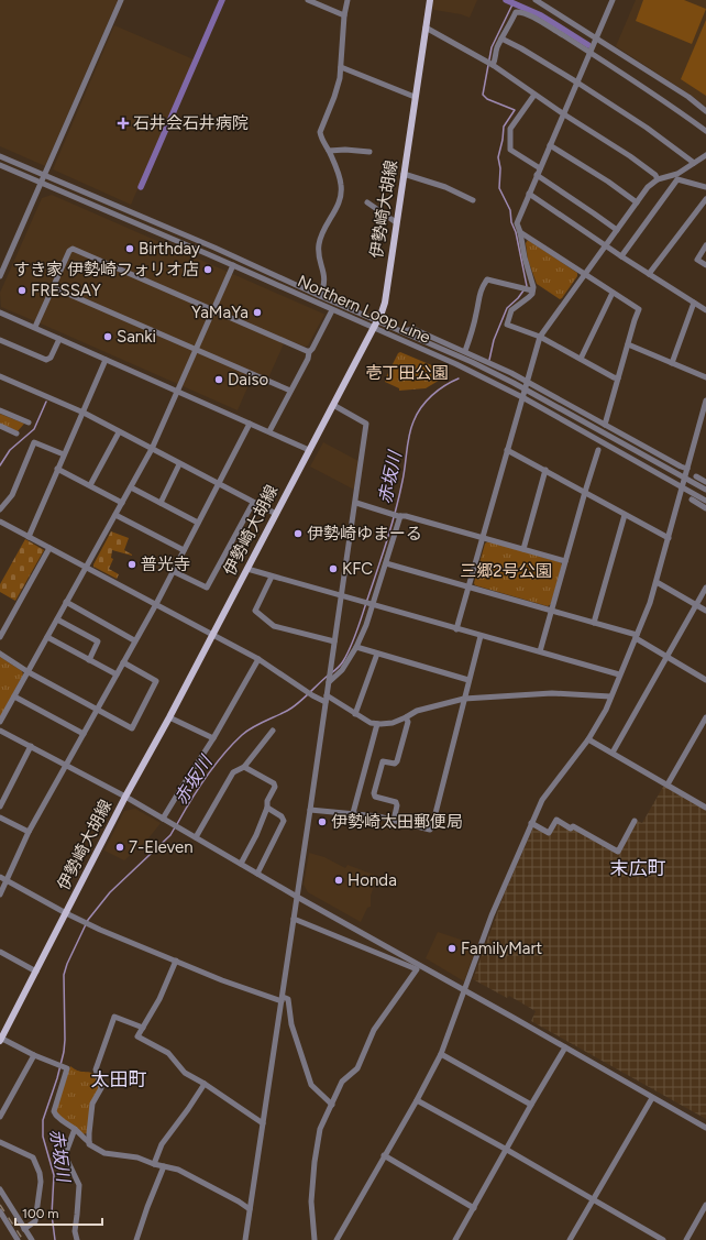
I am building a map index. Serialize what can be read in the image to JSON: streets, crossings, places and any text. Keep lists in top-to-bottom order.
{
  "streets": {
    "main road": ["伊勢崎大胡線"],
    "street": ["Northern Loop Line"]
  },
  "crossings": [
    ["伊勢崎大胡線", "Northern Loop Line"]
  ],
  "districts": ["末広町", "太田町"],
  "water": ["赤坂川"],
  "parks": ["壱丁田公園", "三郷2号公園"],
  "places": {
    "health": ["石井会石井病院"],
    "other": [
      "Birthday",
      "すき家 伊勢崎フォリオ店",
      "FRESSAY",
      "YaMaYa",
      "Sanki",
      "Daiso",
      "伊勢崎ゆまーる",
      "普光寺",
      "KFC",
      "伊勢崎太田郵便局",
      "7-Eleven",
      "Honda",
      "FamilyMart"
    ]
  },
  "scale_bar": "100 m"
}
